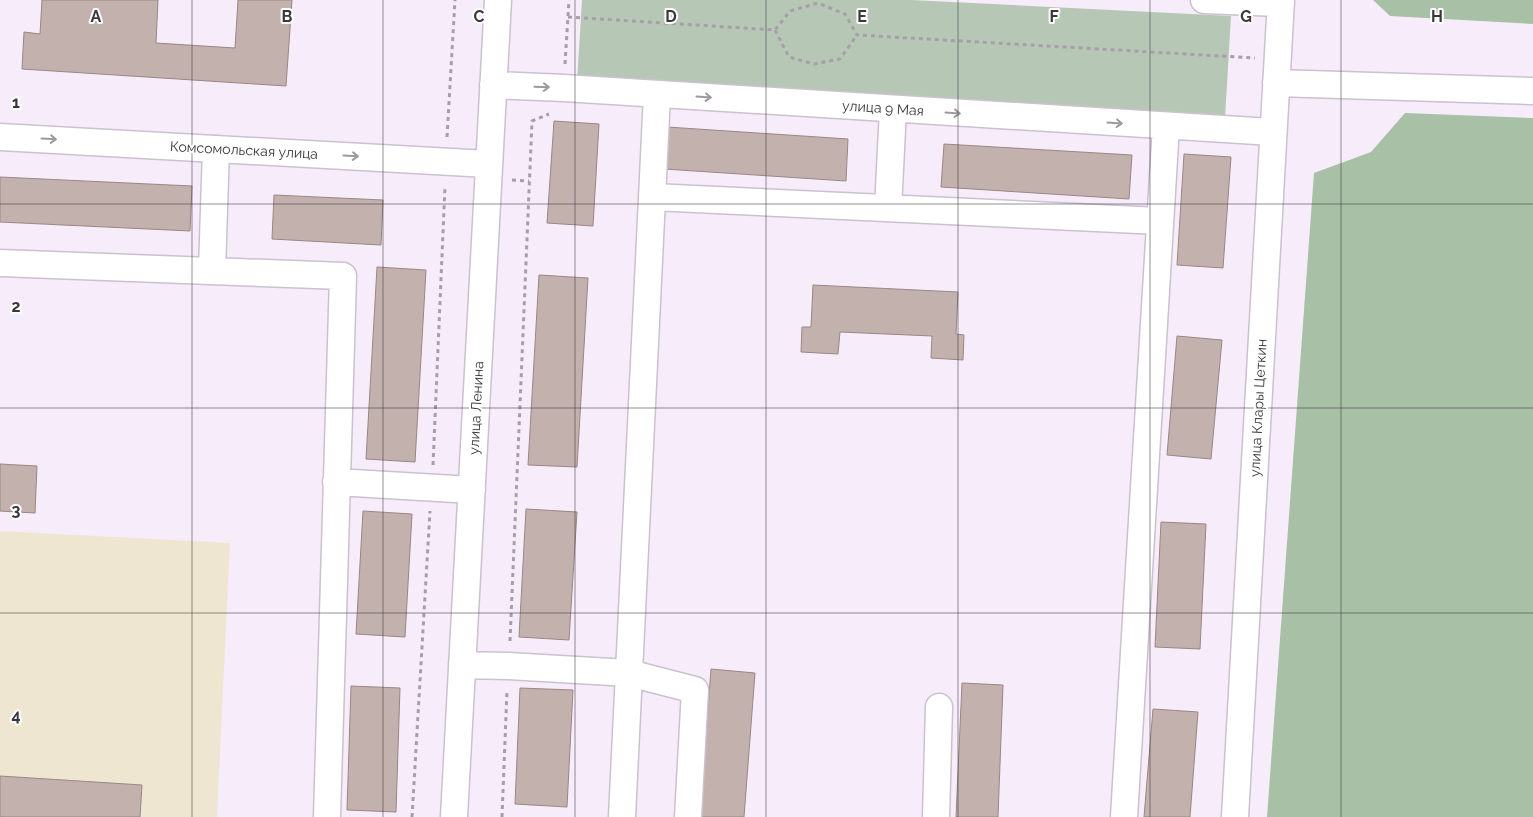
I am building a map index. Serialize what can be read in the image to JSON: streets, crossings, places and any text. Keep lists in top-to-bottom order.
{
  "streets": {
    "street": [
      "улица 9 Мая",
      "Комсомольская улица",
      "улица Ленина",
      "улица Клары Цеткин"
    ]
  },
  "crossings": [
    ["улица 9 Мая", "улица Ленина"],
    ["улица 9 Мая", "улица Клары Цеткин"],
    ["Комсомольская улица", "улица Ленина"]
  ],
  "grid": {
    "columns": [
      "A",
      "B",
      "C",
      "D",
      "E",
      "F",
      "G",
      "H"
    ],
    "rows": [
      "1",
      "2",
      "3",
      "4"
    ]
  }
}
